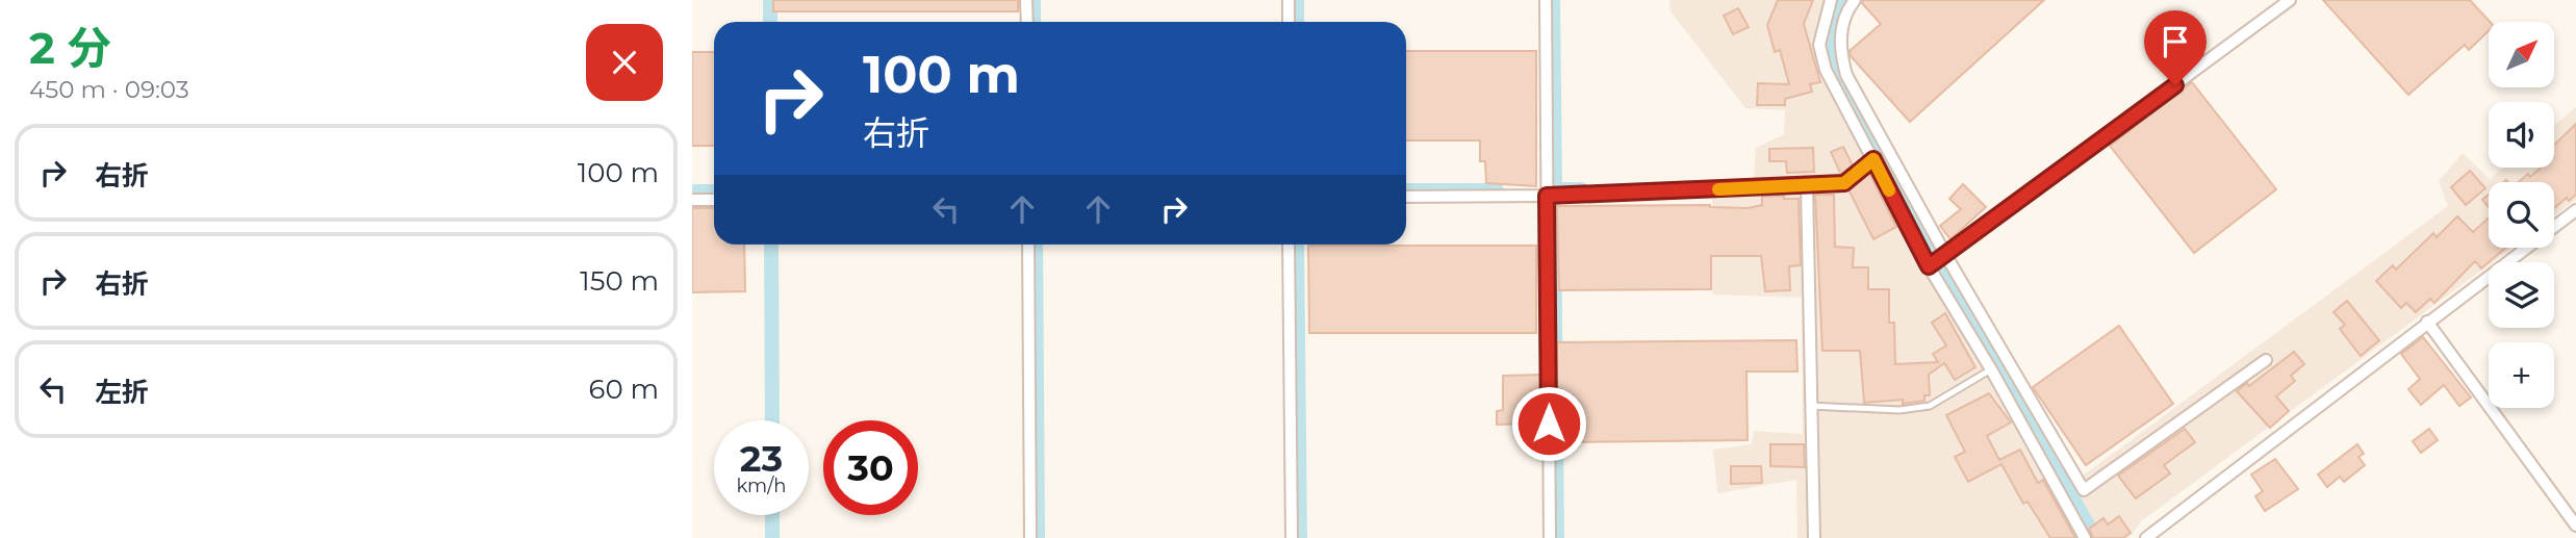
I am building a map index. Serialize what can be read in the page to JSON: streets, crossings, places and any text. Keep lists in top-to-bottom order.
{
  "north": "top right",
  "page": {
    "heading": ["2 分", "450 m · 09:03"],
    "map_buttons": "+",
    "turn": ["100 m", "右折"],
    "list": [
      {
        "name": "右折",
        "value": "100 m"
      },
      {
        "name": "右折",
        "value": "150 m"
      },
      {
        "name": "左折",
        "value": "60 m"
      }
    ],
    "speed": "23 km/h",
    "limit": "30"
  }
}
